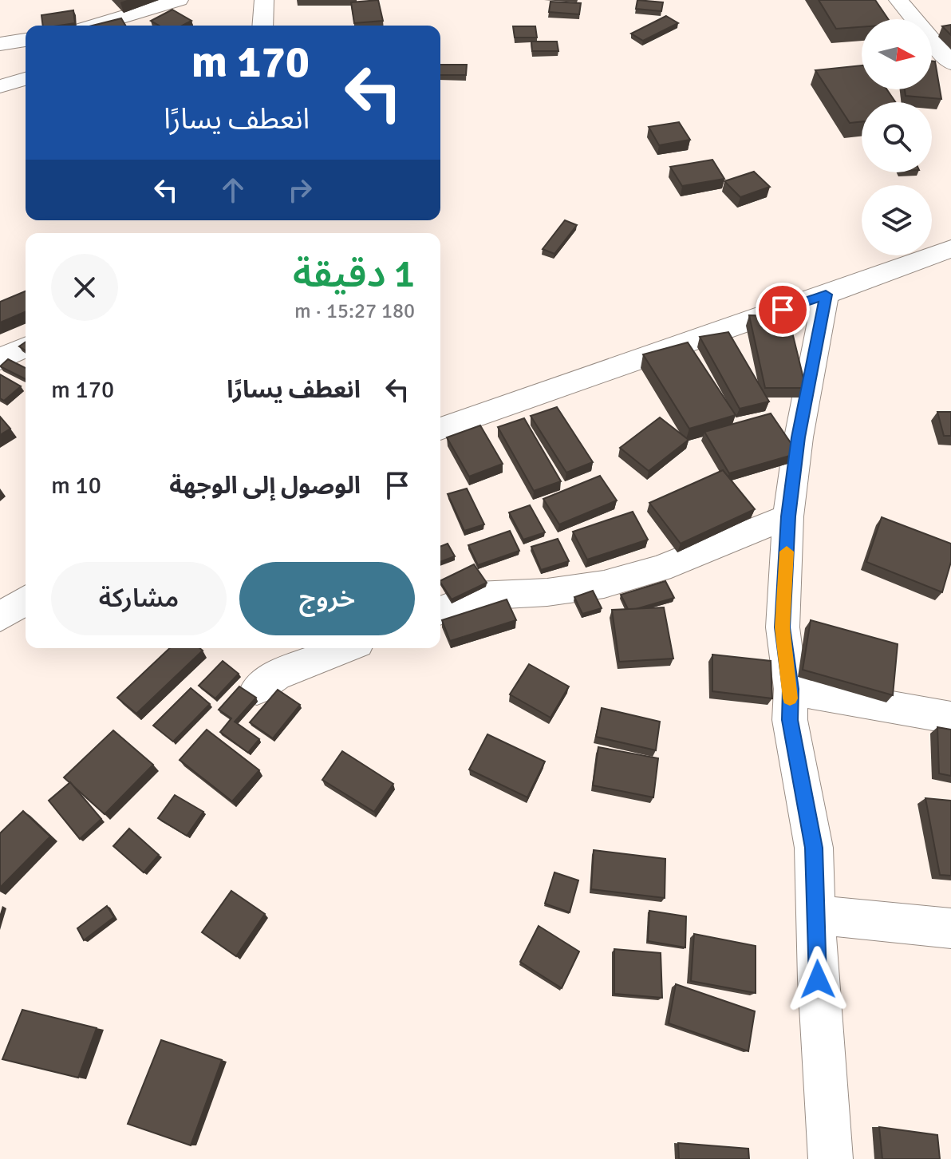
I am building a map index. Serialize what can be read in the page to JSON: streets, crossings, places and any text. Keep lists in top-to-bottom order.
{
  "north": "right",
  "page": {
    "turn": ["170 m", "انعطف يسارًا"],
    "heading": ["1 دقيقة", "180 m · 15:27"],
    "list": [
      {
        "name": "انعطف يسارًا",
        "value": "170 m"
      },
      {
        "name": "الوصول إلى الوجهة",
        "value": "10 m"
      }
    ],
    "buttons": ["خروج", "مشاركة"]
  }
}
